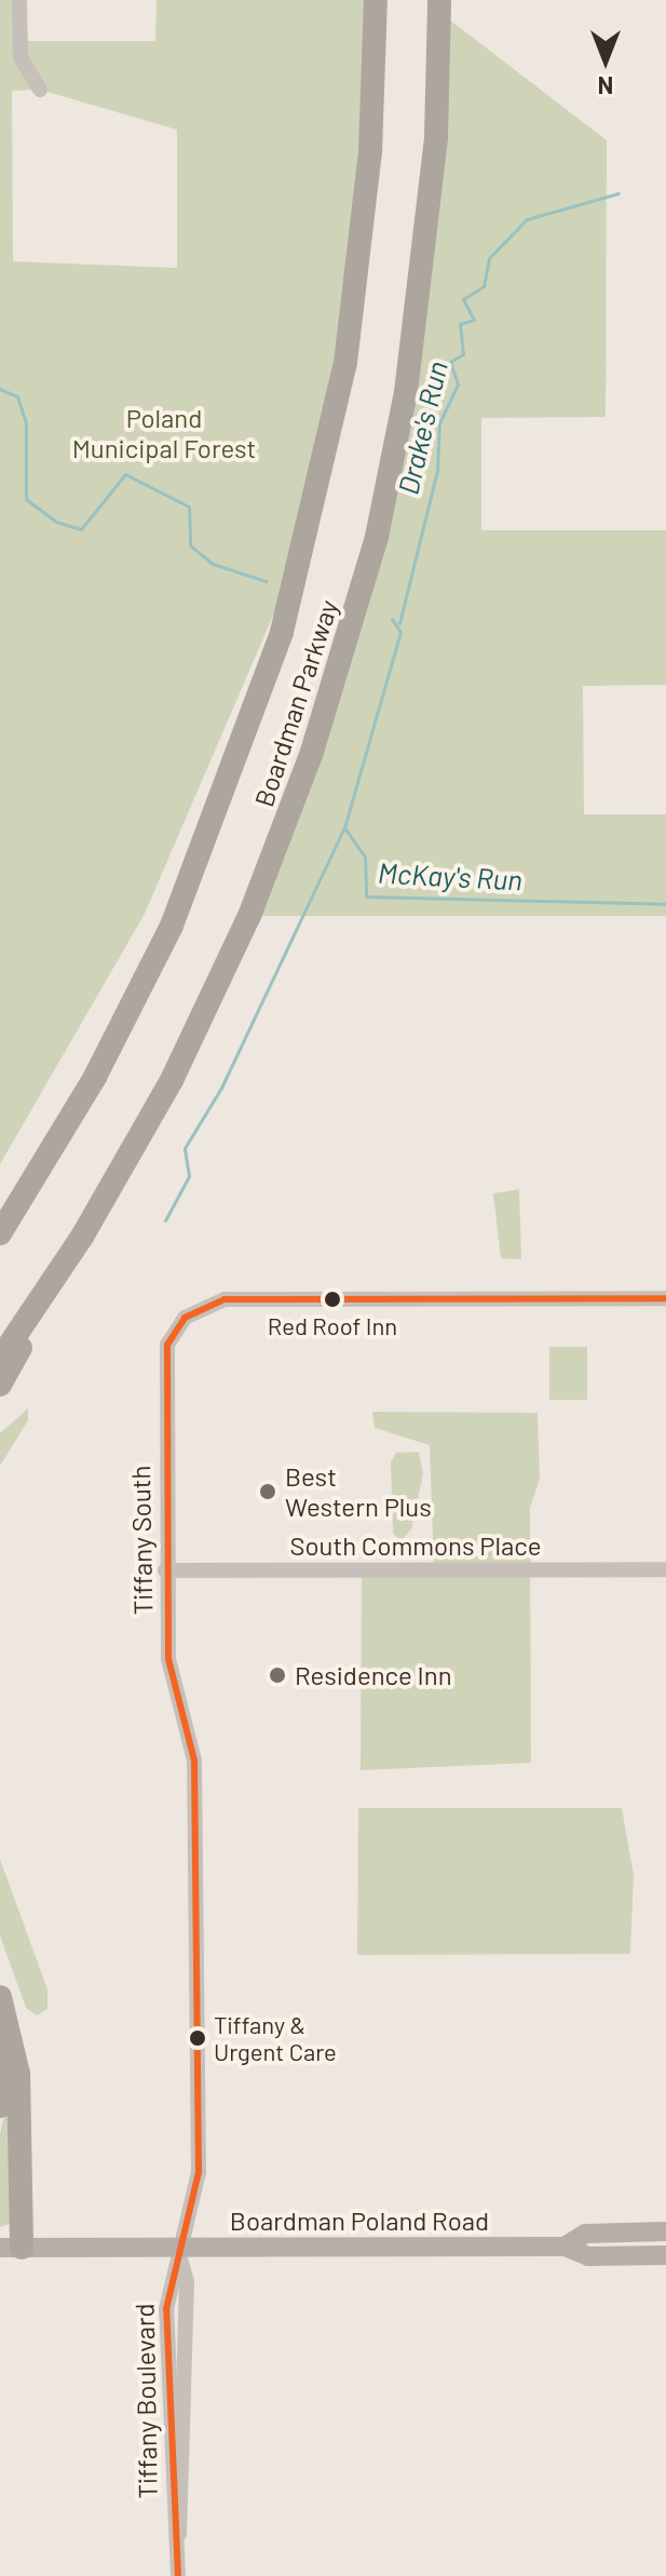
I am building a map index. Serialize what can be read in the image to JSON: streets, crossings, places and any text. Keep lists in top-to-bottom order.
{
  "streets": {
    "highway": ["Boardman Parkway"],
    "main road": ["Boardman Poland Road"],
    "street": ["Tiffany South", "South Commons Place", "Tiffany Boulevard"]
  },
  "crossings": [
    ["Tiffany South", "South Commons Place"],
    ["Tiffany South", "Boardman Poland Road"],
    ["Tiffany South", "Tiffany Boulevard"],
    ["Boardman Poland Road", "Tiffany Boulevard"]
  ],
  "water": ["Drake's Run", "McKay's Run"],
  "parks": ["Poland Municipal Forest"],
  "places": [
    "Red Roof Inn",
    "Best Western Plus",
    "Residence Inn",
    "Tiffany & Urgent Care"
  ],
  "north": "bottom"
}
